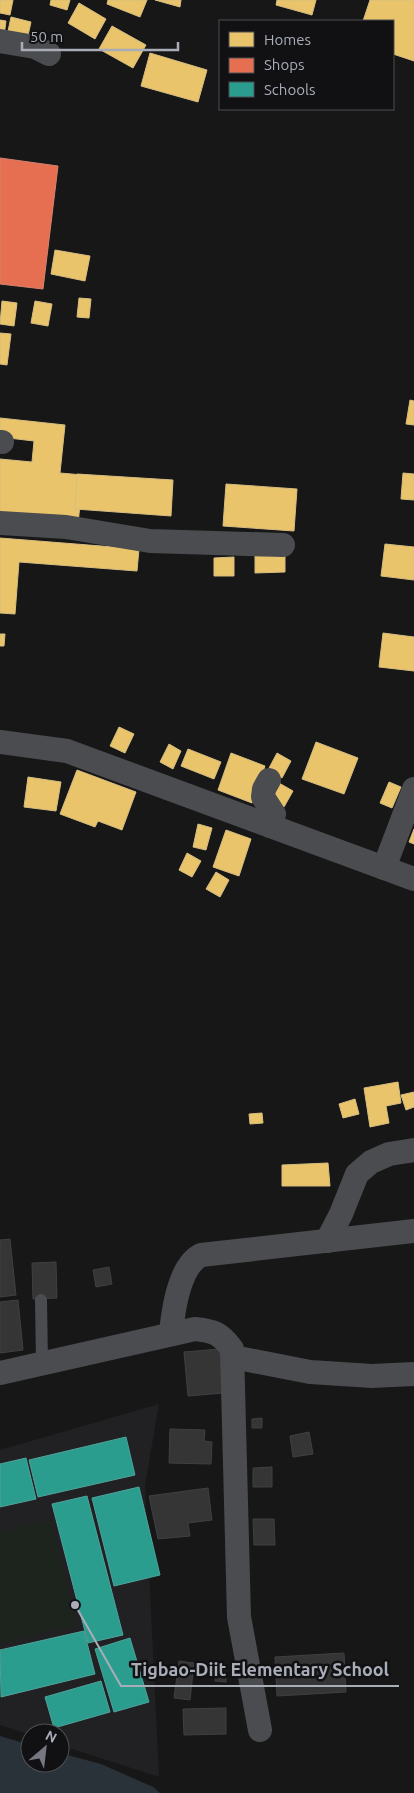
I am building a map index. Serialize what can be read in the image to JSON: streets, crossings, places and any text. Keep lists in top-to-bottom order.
{
  "places": ["Tigbao-Diit Elementary School"],
  "legend": ["Homes", "Shops", "Schools"],
  "scale_bar": "50 m",
  "north": "top right"
}
